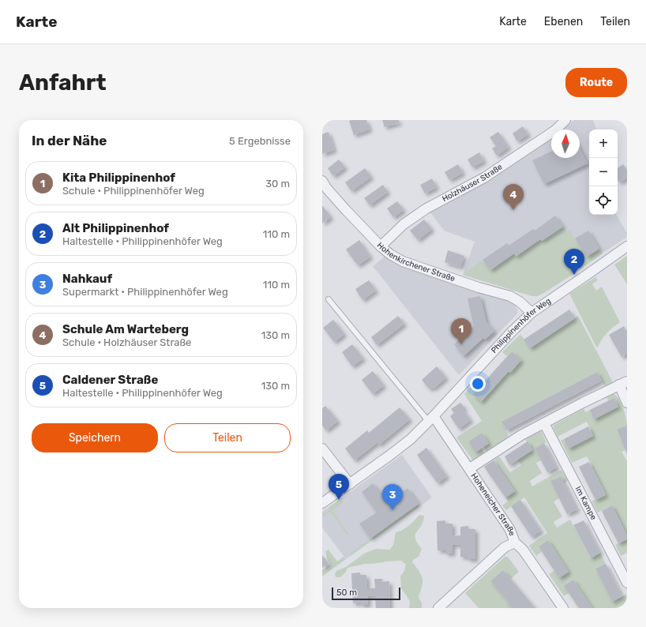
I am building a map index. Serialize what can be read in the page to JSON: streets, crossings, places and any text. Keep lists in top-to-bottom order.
{
  "streets": {
    "street": [
      "Holzhäuser Straße",
      "Hohenkirchener Straße",
      "Philippinenhöfer Weg",
      "Im Kampe",
      "Hoheneicher Straße"
    ]
  },
  "crossings": [
    ["Holzhäuser Straße", "Hohenkirchener Straße"],
    ["Hohenkirchener Straße", "Philippinenhöfer Weg"],
    ["Philippinenhöfer Weg", "Hoheneicher Straße"]
  ],
  "scale_bar": "50 m",
  "north": "top",
  "page": {
    "header": "Karte",
    "nav": ["Karte", "Ebenen", "Teilen"],
    "buttons": [
      "Route",
      ["Speichern", "Teilen"]
    ],
    "title": "Anfahrt",
    "heading": ["In der Nähe", "5 Ergebnisse"],
    "map_buttons": ["+", "−"],
    "list": [
      {
        "mark": "1",
        "name": "Kita Philippinenhof",
        "note": "Schule · Philippinenhöfer Weg",
        "value": "30 m"
      },
      {
        "mark": "2",
        "name": "Alt Philippinenhof",
        "note": "Haltestelle · Philippinenhöfer Weg",
        "value": "110 m"
      },
      {
        "mark": "3",
        "name": "Nahkauf",
        "note": "Supermarkt · Philippinenhöfer Weg",
        "value": "110 m"
      },
      {
        "mark": "4",
        "name": "Schule Am Warteberg",
        "note": "Schule · Holzhäuser Straße",
        "value": "130 m"
      },
      {
        "mark": "5",
        "name": "Caldener Straße",
        "note": "Haltestelle · Philippinenhöfer Weg",
        "value": "130 m"
      }
    ],
    "pins": [
      "4",
      "2",
      "1",
      "5",
      "3"
    ],
    "scale": "50 m"
  }
}
